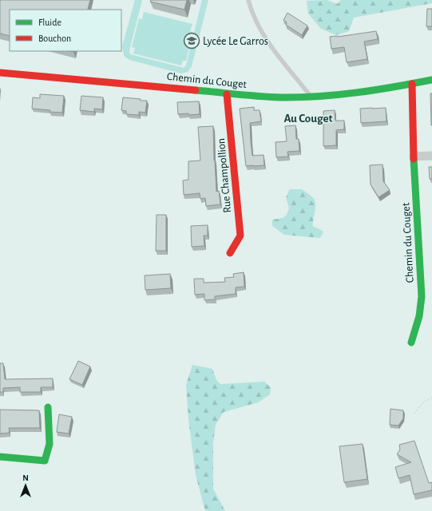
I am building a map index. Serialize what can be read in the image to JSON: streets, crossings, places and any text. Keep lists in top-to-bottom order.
{
  "streets": {
    "street": ["Chemin du Couget", "Rue Champollion"]
  },
  "crossings": [
    ["Chemin du Couget", "Rue Champollion"]
  ],
  "districts": ["Au Couget"],
  "places": {
    "school or university": ["Lycée Le Garros"]
  },
  "legend": ["Fluide", "Bouchon"],
  "north": "top"
}
